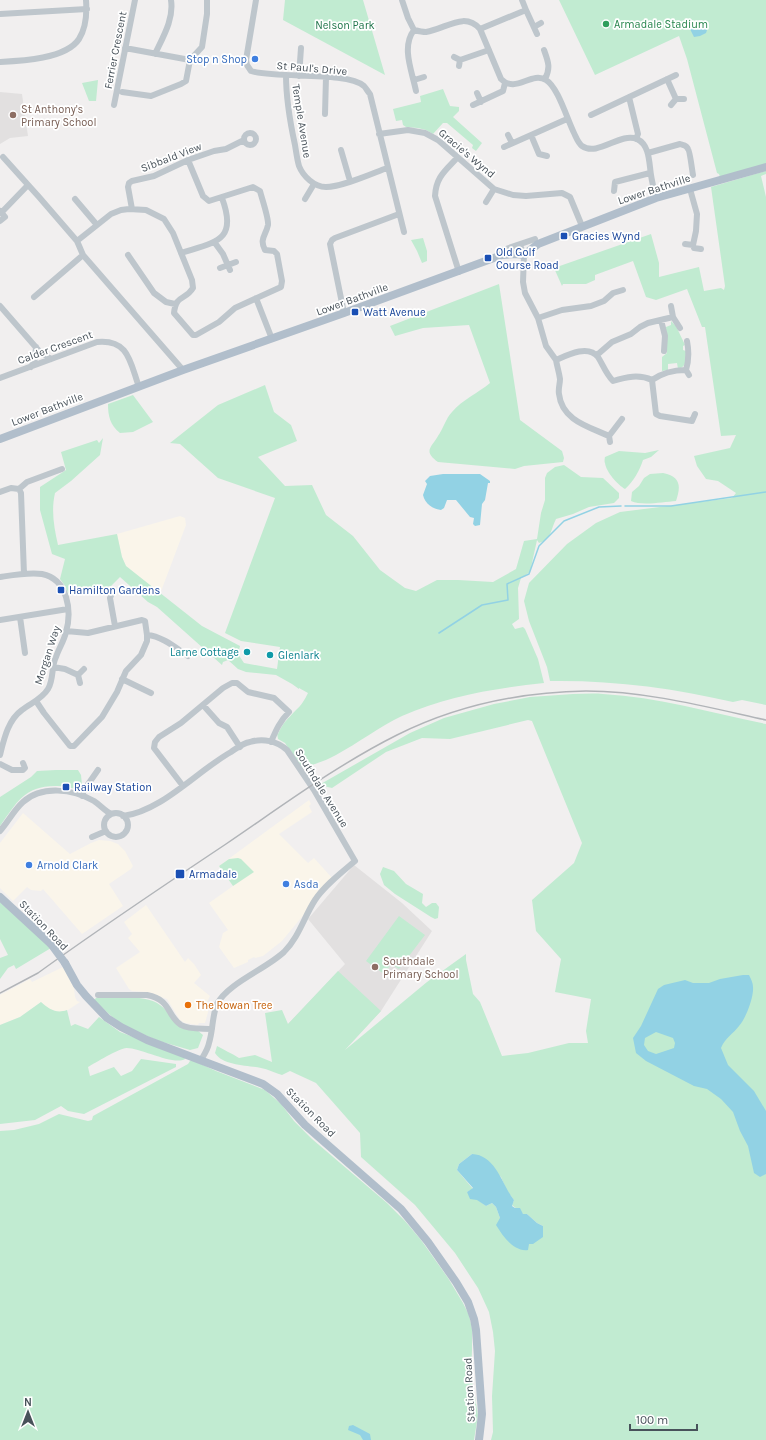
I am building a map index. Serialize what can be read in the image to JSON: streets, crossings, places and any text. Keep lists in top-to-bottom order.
{
  "streets": {
    "main road": ["Lower Bathville", "Station Road"],
    "street": [
      "Ferrier Crescent",
      "St Paul's Drive",
      "Temple Avenue",
      "Gracie's Wynd",
      "Sibbald View",
      "Calder Crescent",
      "Morgan Way",
      "Southdale Avenue"
    ]
  },
  "crossings": [
    ["St Paul's Drive", "Temple Avenue"],
    ["St Paul's Drive", "Gracie's Wynd"],
    ["Gracie's Wynd", "Lower Bathville"],
    ["Lower Bathville", "Calder Crescent"]
  ],
  "parks": ["Nelson Park"],
  "places": {
    "other": [
      "Armadale Stadium",
      "Stop n Shop",
      "St Anthony's Primary School",
      "Larne Cottage",
      "Glenlark",
      "Arnold Clark",
      "Asda",
      "Southdale Primary School",
      "The Rowan Tree"
    ],
    "transit": [
      "Gracies Wynd",
      "Old Golf Course Road",
      "Watt Avenue",
      "Hamilton Gardens",
      "Railway Station",
      "Armadale"
    ]
  },
  "scale_bar": "100 m",
  "north": "top"
}
